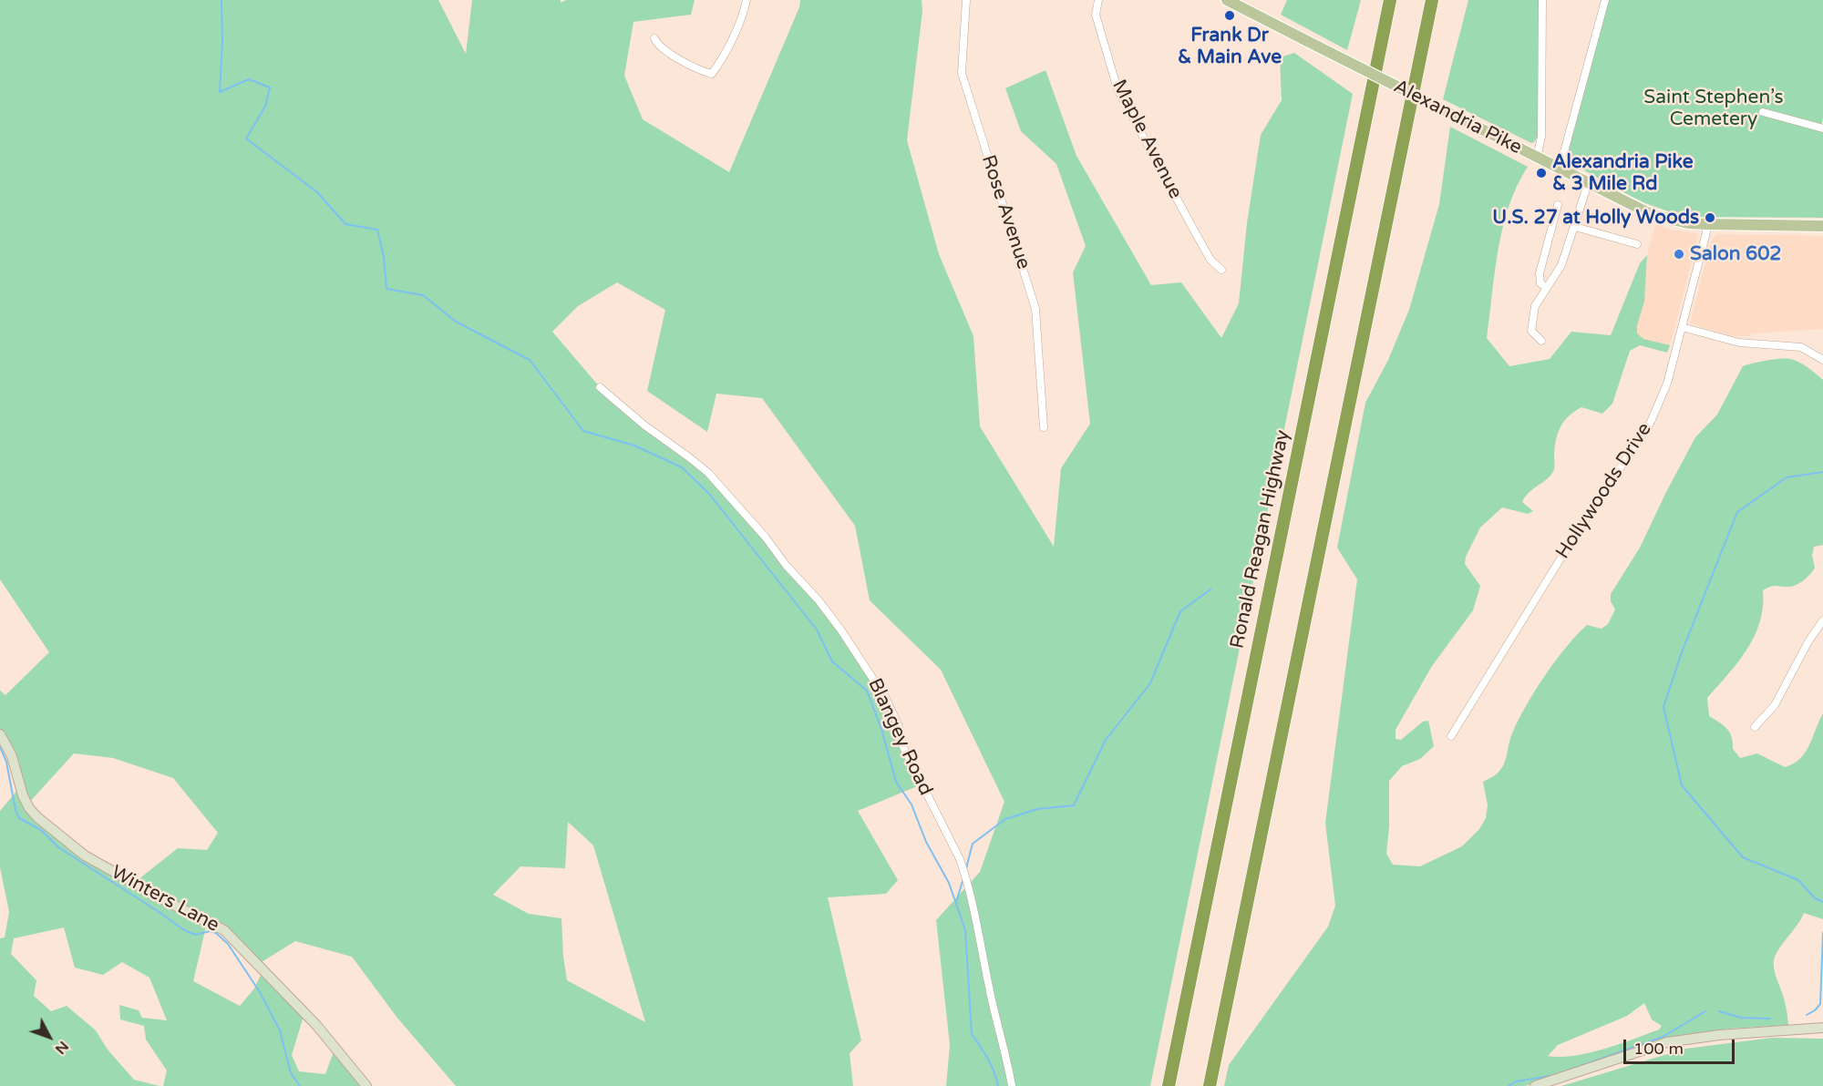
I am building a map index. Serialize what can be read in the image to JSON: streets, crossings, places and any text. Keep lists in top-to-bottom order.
{
  "streets": {
    "highway": ["Ronald Reagan Highway"],
    "main road": ["Alexandria Pike"],
    "street": [
      "Maple Avenue",
      "Rose Avenue",
      "Hollywoods Drive",
      "Blangey Road",
      "Winters Lane"
    ]
  },
  "crossings": [
    ["Alexandria Pike", "Hollywoods Drive"]
  ],
  "parks": ["Saint Stephen’s Cemetery"],
  "places": [
    "Frank Dr & Main Ave",
    "Alexandria Pike & 3 Mile Rd",
    "U.S. 27 at Holly Woods",
    "Salon 602"
  ],
  "scale_bar": "100 m",
  "north": "bottom right"
}
